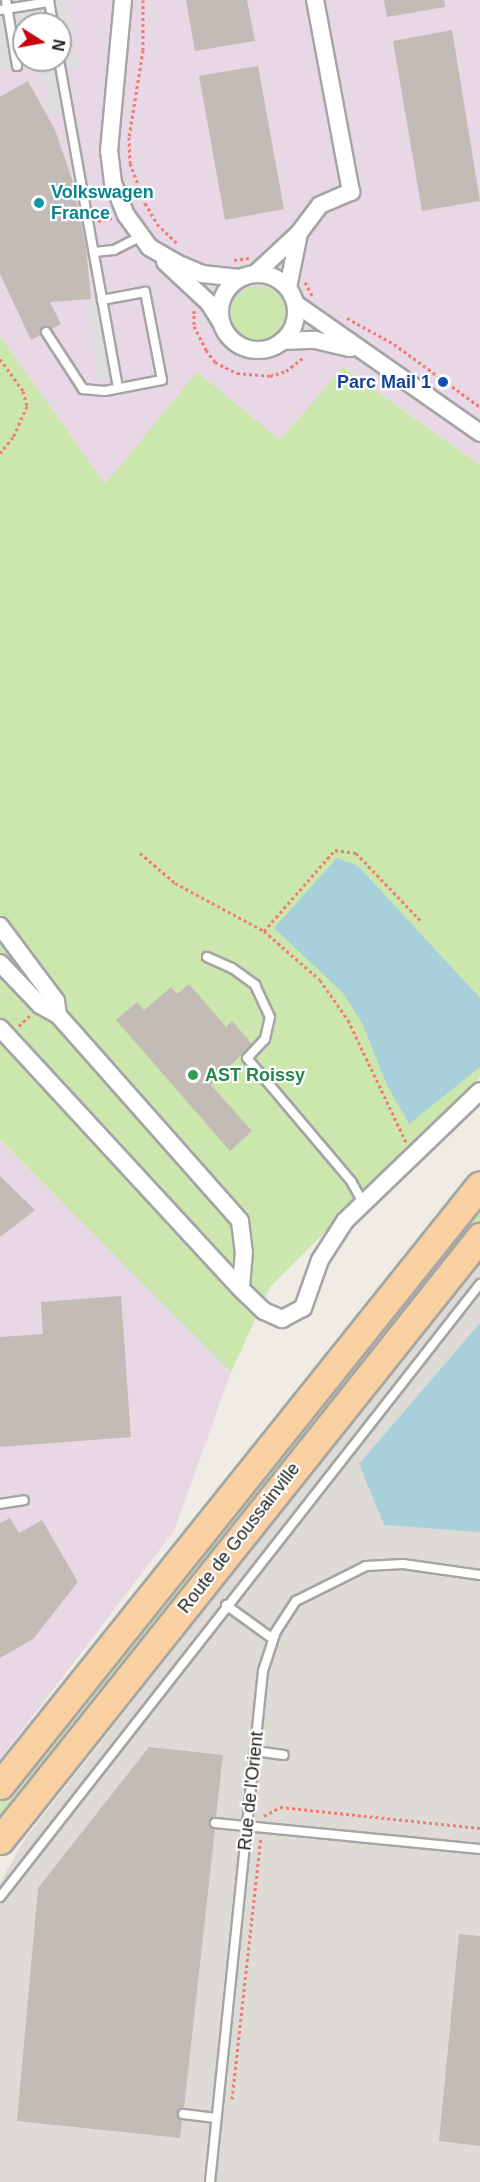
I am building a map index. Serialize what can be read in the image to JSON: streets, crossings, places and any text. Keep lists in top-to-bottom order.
{
  "streets": {
    "main road": ["Route de Goussainville"],
    "lane": ["Rue de l'Orient"]
  },
  "places": ["Volkswagen France", "Parc Mail 1", "AST Roissy"],
  "north": "right"
}
